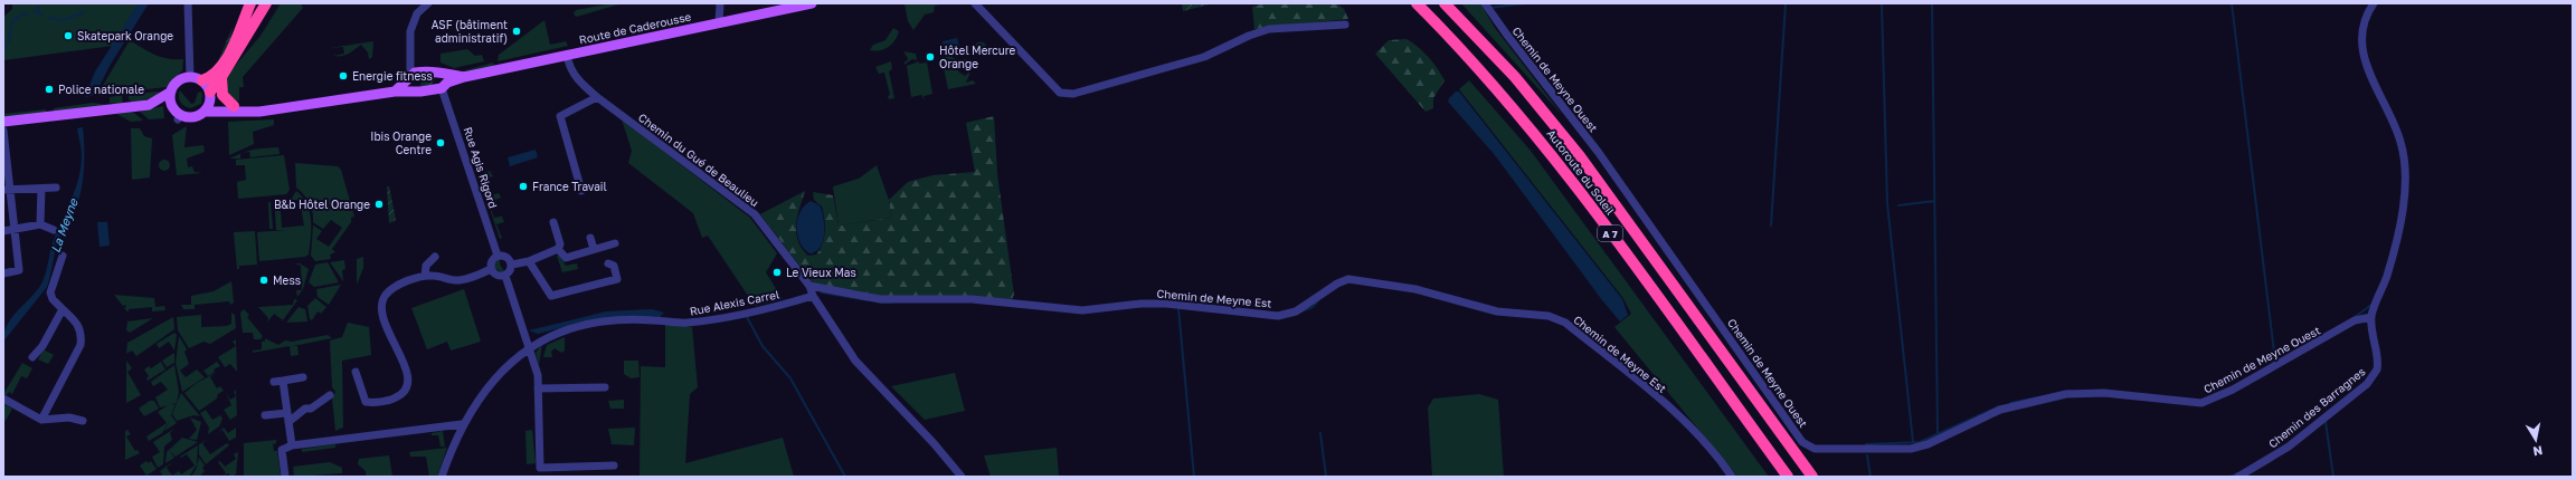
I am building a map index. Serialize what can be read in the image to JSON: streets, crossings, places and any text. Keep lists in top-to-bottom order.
{
  "streets": {
    "highway": ["Autoroute du Soleil", "A 7"],
    "main road": ["Route de Caderousse"],
    "street": [
      "Chemin de Meyne Ouest",
      "Chemin du Gué de Beaulieu",
      "Rue Agis Rigord",
      "Chemin de Meyne Est",
      "Rue Alexis Carrel",
      "Chemin des Barragnes"
    ]
  },
  "crossings": [
    ["Route de Caderousse", "Chemin du Gué de Beaulieu"],
    ["Route de Caderousse", "Rue Agis Rigord"],
    ["Chemin de Meyne Ouest", "Chemin des Barragnes"],
    ["Chemin du Gué de Beaulieu", "Chemin de Meyne Est"],
    ["Chemin du Gué de Beaulieu", "Rue Alexis Carrel"]
  ],
  "water": ["La Meyne"],
  "places": [
    "ASF (bâtiment administratif)",
    "Skatepark Orange",
    "Hôtel Mercure Orange",
    "Energie fitness",
    "Police nationale",
    "Ibis Orange Centre",
    "France Travail",
    "B&b Hôtel Orange",
    "Le Vieux Mas",
    "Mess"
  ],
  "north": "bottom"
}
